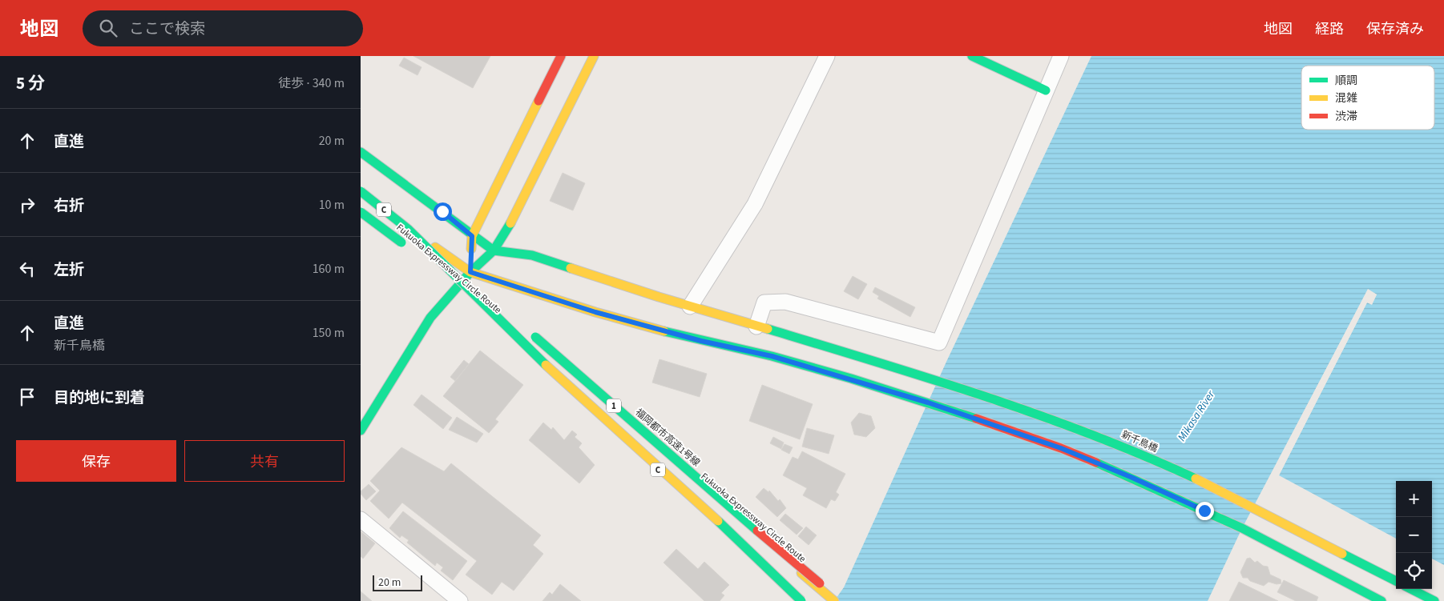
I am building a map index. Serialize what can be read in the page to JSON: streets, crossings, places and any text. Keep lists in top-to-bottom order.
{
  "streets": {
    "main road": [
      "C",
      "Fukuoka Expressway Circle Route",
      "1",
      "福岡都市高速1号線",
      "新千鳥橋"
    ]
  },
  "water": ["Mikasa River"],
  "legend": ["順調", "混雑", "渋滞"],
  "scale_bar": "20 m",
  "page": {
    "header": "地図",
    "search": "ここで検索",
    "nav": ["地図", "経路", "保存済み"],
    "heading": ["5 分", "徒歩 · 340 m"],
    "list": [
      ["直進", "20 m"],
      ["右折", "10 m"],
      ["左折", "160 m"],
      ["直進", "新千鳥橋", "150 m"],
      "目的地に到着"
    ],
    "buttons": ["保存", "共有"],
    "map_buttons": ["+", "−"],
    "scale": "20 m"
  }
}
